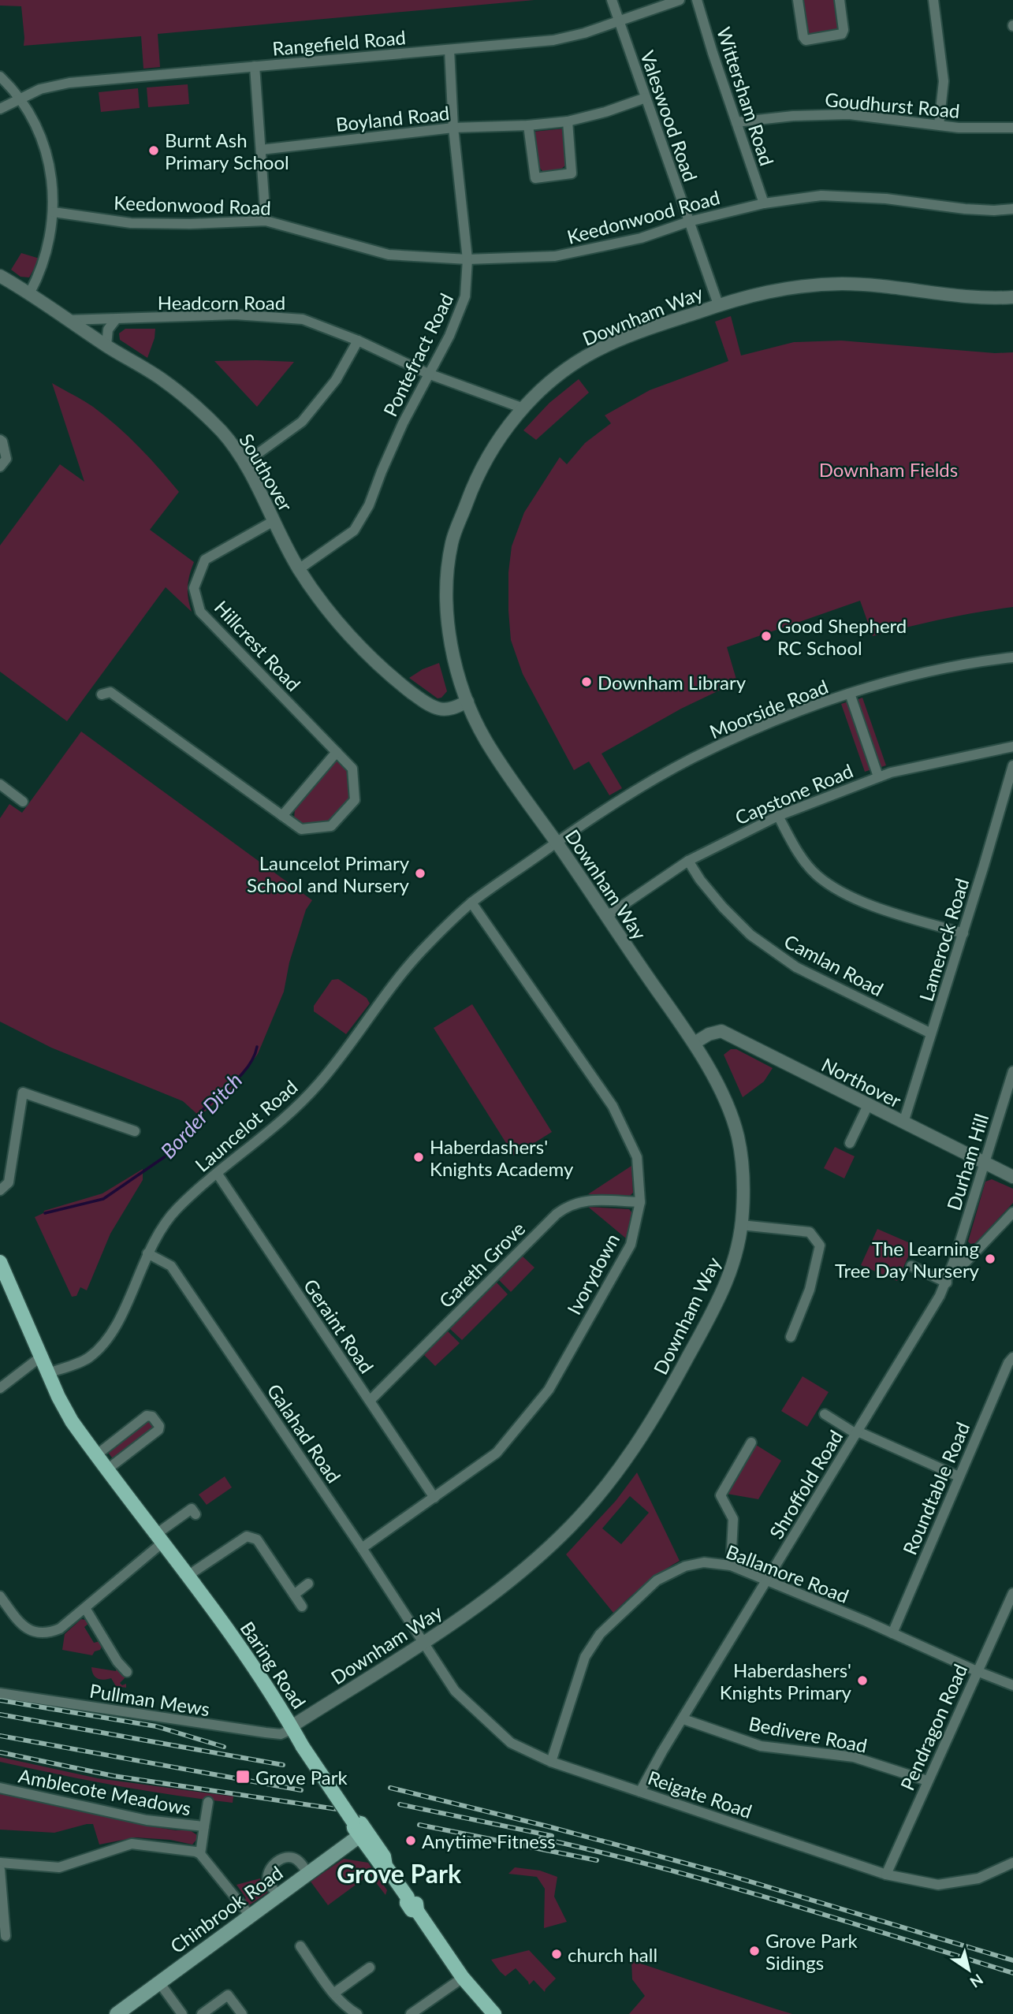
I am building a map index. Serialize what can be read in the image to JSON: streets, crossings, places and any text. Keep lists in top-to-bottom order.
{
  "streets": {
    "main road": ["Baring Road", "Chinbrook Road"],
    "street": [
      "Rangefield Road",
      "Wittersham Road",
      "Goudhurst Road",
      "Valeswood Road",
      "Boyland Road",
      "Keedonwood Road",
      "Headcorn Road",
      "Downham Way",
      "Pontefract Road",
      "Southover",
      "Hillcrest Road",
      "Moorside Road",
      "Capstone Road",
      "Lamerock Road",
      "Camlan Road",
      "Northover",
      "Launcelot Road",
      "Durham Hill",
      "Gareth Grove",
      "Ivorydown",
      "Geraint Road",
      "Galahad Road",
      "Shroffold Road",
      "Roundtable Road",
      "Ballamore Road",
      "Pullman Mews",
      "Pendragon Road",
      "Bedivere Road",
      "Amblecote Meadows",
      "Reigate Road"
    ]
  },
  "crossings": [
    ["Rangefield Road", "Valeswood Road"],
    ["Rangefield Road", "Pontefract Road"],
    ["Wittersham Road", "Goudhurst Road"],
    ["Wittersham Road", "Keedonwood Road"],
    ["Valeswood Road", "Boyland Road"],
    ["Valeswood Road", "Keedonwood Road"],
    ["Valeswood Road", "Downham Way"],
    ["Boyland Road", "Pontefract Road"],
    ["Keedonwood Road", "Pontefract Road"],
    ["Headcorn Road", "Downham Way"],
    ["Headcorn Road", "Pontefract Road"],
    ["Headcorn Road", "Southover"],
    ["Downham Way", "Southover"],
    ["Downham Way", "Moorside Road"],
    ["Downham Way", "Capstone Road"],
    ["Downham Way", "Northover"],
    ["Downham Way", "Launcelot Road"],
    ["Downham Way", "Galahad Road"],
    ["Downham Way", "Baring Road"],
    ["Downham Way", "Pullman Mews"],
    ["Downham Way", "Reigate Road"],
    ["Pontefract Road", "Southover"],
    ["Southover", "Hillcrest Road"],
    ["Moorside Road", "Launcelot Road"],
    ["Capstone Road", "Camlan Road"],
    ["Lamerock Road", "Camlan Road"],
    ["Lamerock Road", "Northover"],
    ["Northover", "Durham Hill"],
    ["Launcelot Road", "Ivorydown"],
    ["Launcelot Road", "Geraint Road"],
    ["Launcelot Road", "Galahad Road"],
    ["Launcelot Road", "Baring Road"],
    ["Durham Hill", "Shroffold Road"],
    ["Gareth Grove", "Ivorydown"],
    ["Gareth Grove", "Geraint Road"],
    ["Ivorydown", "Geraint Road"],
    ["Ivorydown", "Galahad Road"],
    ["Galahad Road", "Reigate Road"],
    ["Shroffold Road", "Ballamore Road"],
    ["Shroffold Road", "Bedivere Road"],
    ["Shroffold Road", "Reigate Road"],
    ["Roundtable Road", "Ballamore Road"],
    ["Ballamore Road", "Pendragon Road"],
    ["Ballamore Road", "Reigate Road"],
    ["Baring Road", "Pullman Mews"],
    ["Baring Road", "Chinbrook Road"],
    ["Pendragon Road", "Bedivere Road"],
    ["Pendragon Road", "Reigate Road"]
  ],
  "districts": ["Grove Park"],
  "water": ["Border Ditch"],
  "parks": ["Downham Fields"],
  "places": {
    "other": [
      "Burnt Ash Primary School",
      "Good Shepherd RC School",
      "Downham Library",
      "Launcelot Primary School and Nursery",
      "Haberdashers' Knights Academy",
      "The Learning Tree Day Nursery",
      "Haberdashers' Knights Primary",
      "Anytime Fitness",
      "Grove Park Sidings",
      "church hall"
    ],
    "transit": ["Grove Park"]
  },
  "north": "bottom right"
}
